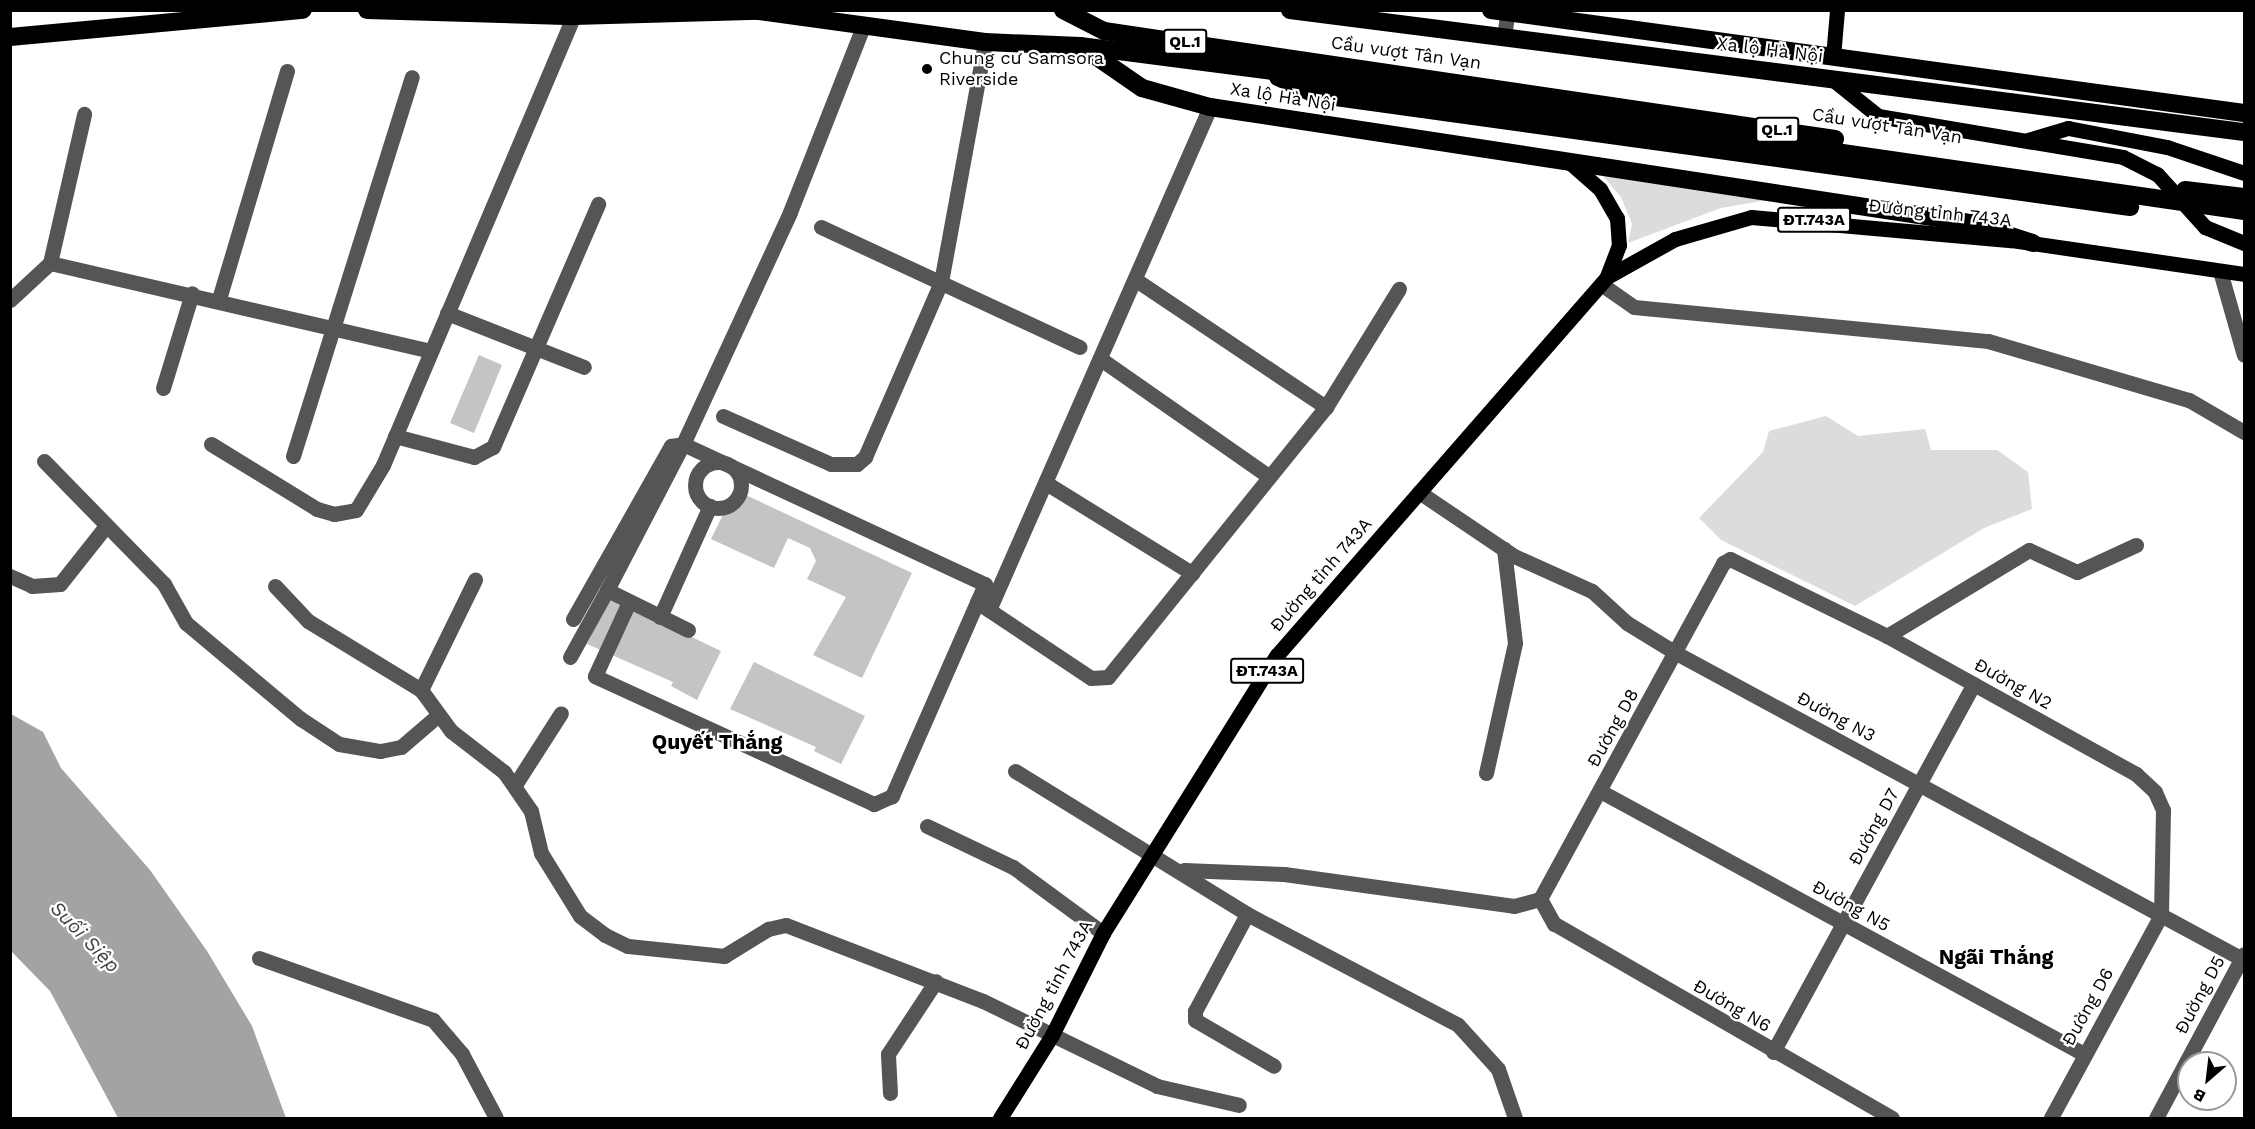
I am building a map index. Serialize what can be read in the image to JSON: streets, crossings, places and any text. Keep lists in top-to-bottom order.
{
  "streets": {
    "highway": ["QL.1", "Xa lộ Hà Nội", "Cầu vượt Tân Vạn"],
    "main road": ["Đường tỉnh 743A", "ĐT.743A"],
    "street": [
      "Đường N2",
      "Đường N3",
      "Đường D8",
      "Đường D7",
      "Đường N5",
      "Đường D5",
      "Đường N6",
      "Đường D6"
    ]
  },
  "crossings": [
    ["QL.1", "Xa lộ Hà Nội"],
    ["QL.1", "Cầu vượt Tân Vạn"],
    ["Xa lộ Hà Nội", "Cầu vượt Tân Vạn"],
    ["Xa lộ Hà Nội", "Đường tỉnh 743A"],
    ["Đường tỉnh 743A", "Đường N3"],
    ["Đường N2", "Đường N3"],
    ["Đường N2", "Đường D8"],
    ["Đường N2", "Đường D7"],
    ["Đường N2", "Đường D6"],
    ["Đường N3", "Đường D8"],
    ["Đường N3", "Đường D7"],
    ["Đường N3", "Đường D5"],
    ["Đường N3", "Đường D6"],
    ["Đường D8", "Đường N5"],
    ["Đường D8", "Đường N6"],
    ["Đường D7", "Đường N5"],
    ["Đường D7", "Đường N6"],
    ["Đường N5", "Đường D6"]
  ],
  "districts": ["Quyết Thắng", "Ngãi Thắng"],
  "water": ["Suối Siệp"],
  "places": ["Chung cư Samsora Riverside"],
  "north": "bottom left"
}
